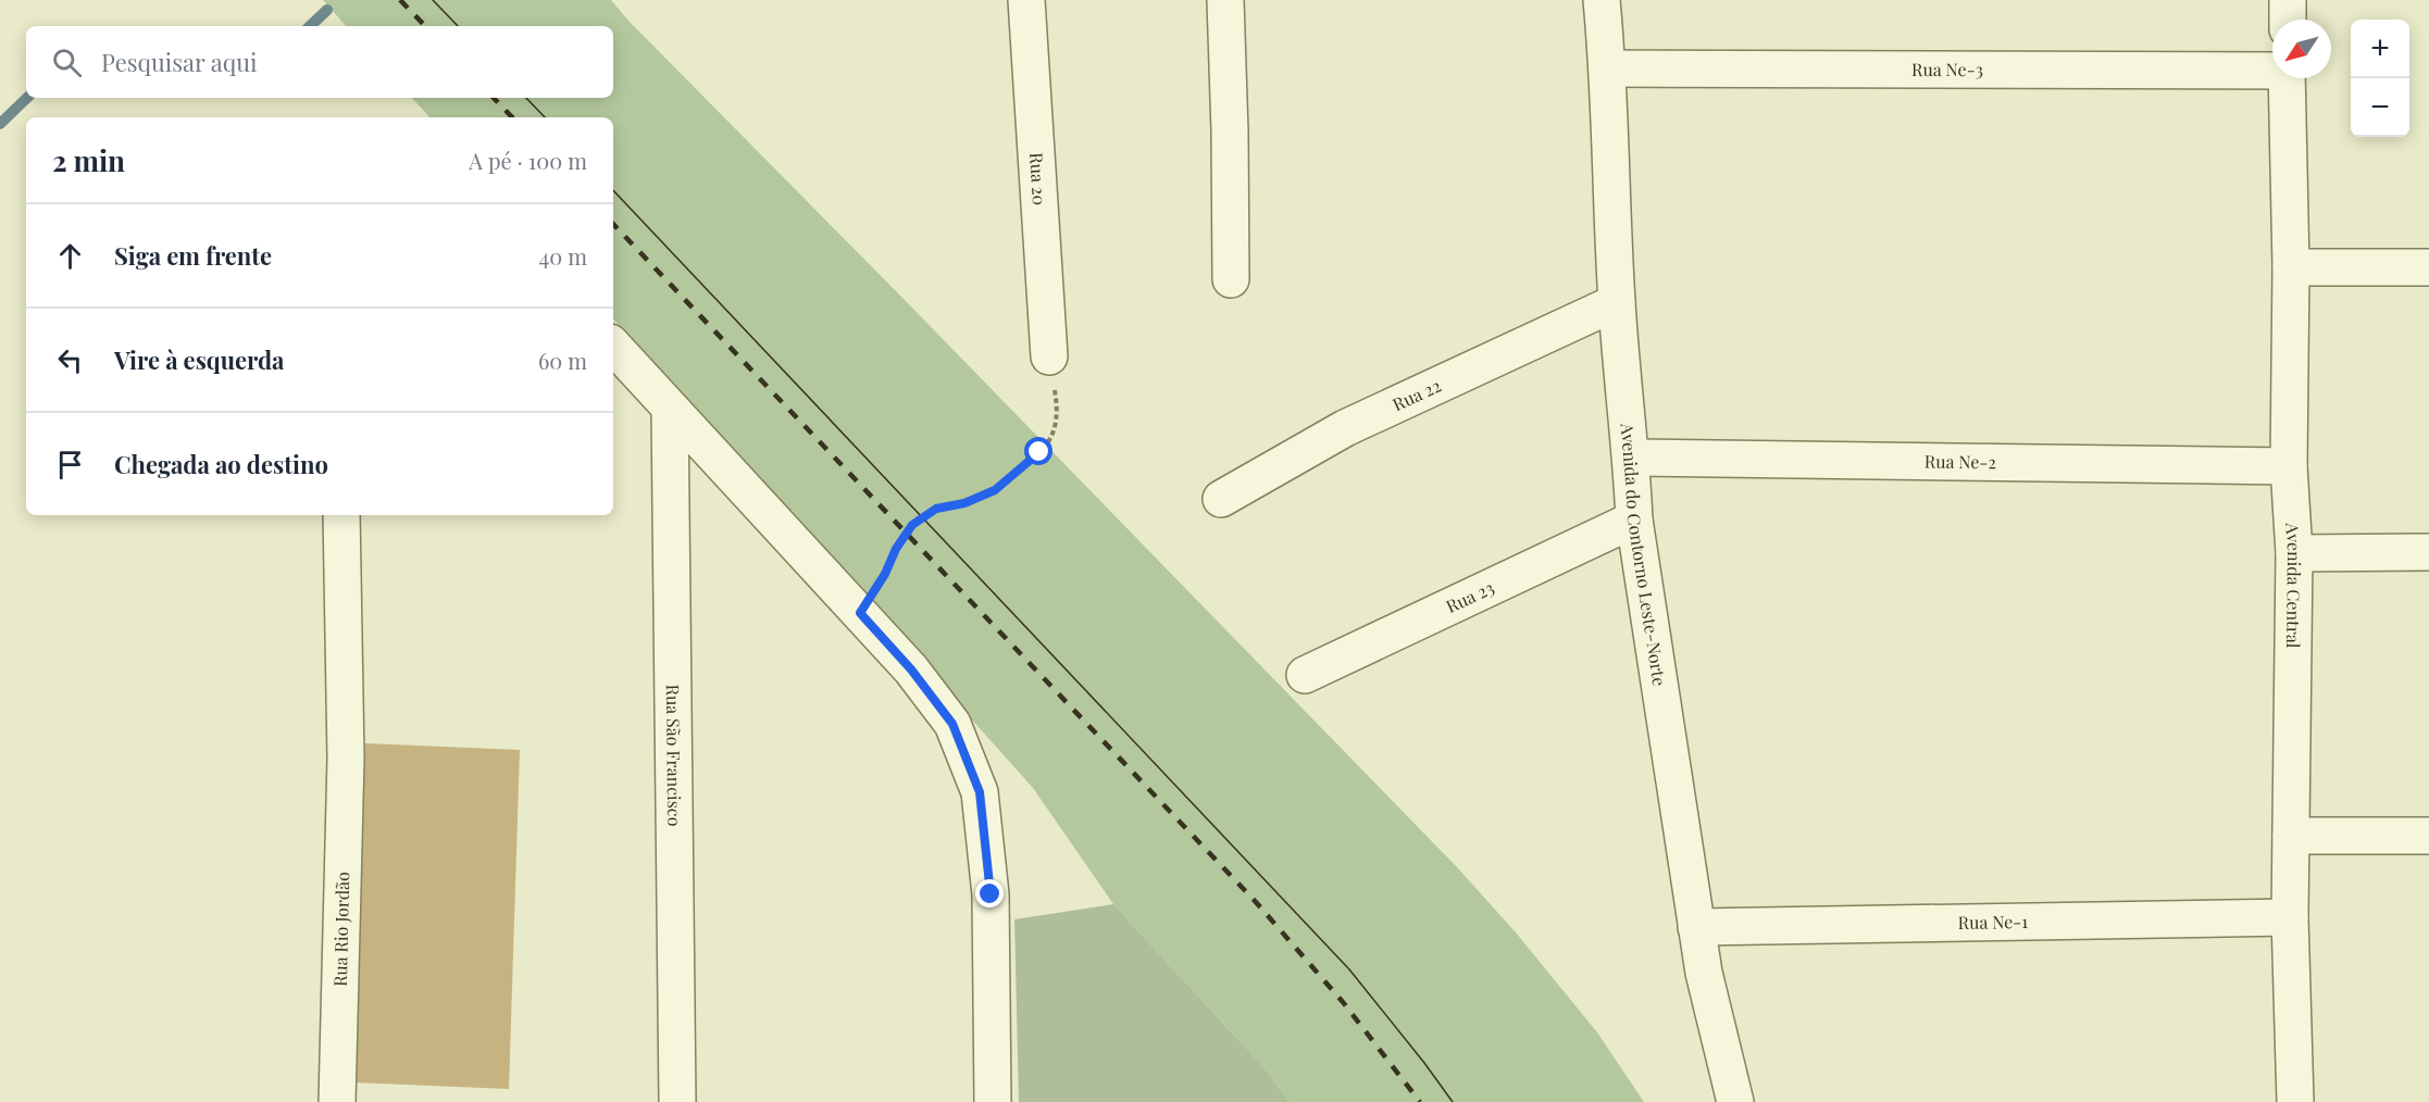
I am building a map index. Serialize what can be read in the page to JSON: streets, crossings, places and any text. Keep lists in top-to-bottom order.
{
  "streets": {
    "street": [
      "Rua Ne-3",
      "Rua 20",
      "Rua 22",
      "Rua Ne-2",
      "Avenida do Contorno Leste-Norte",
      "Avenida Central",
      "Rua 23",
      "Rua São Francisco",
      "Rua Ne-1",
      "Rua Rio Jordão"
    ]
  },
  "crossings": [
    ["Rua Ne-3", "Avenida do Contorno Leste-Norte"],
    ["Rua 22", "Avenida do Contorno Leste-Norte"],
    ["Rua Ne-2", "Avenida do Contorno Leste-Norte"],
    ["Rua Ne-2", "Avenida Central"],
    ["Avenida do Contorno Leste-Norte", "Rua 23"],
    ["Avenida do Contorno Leste-Norte", "Rua Ne-1"],
    ["Avenida Central", "Rua Ne-1"]
  ],
  "north": "bottom left",
  "page": {
    "map_buttons": ["+", "−"],
    "search": "Pesquisar aqui",
    "heading": ["2 min", "A pé · 100 m"],
    "list": [
      ["Siga em frente", "40 m"],
      ["Vire à esquerda", "60 m"],
      "Chegada ao destino"
    ]
  }
}
